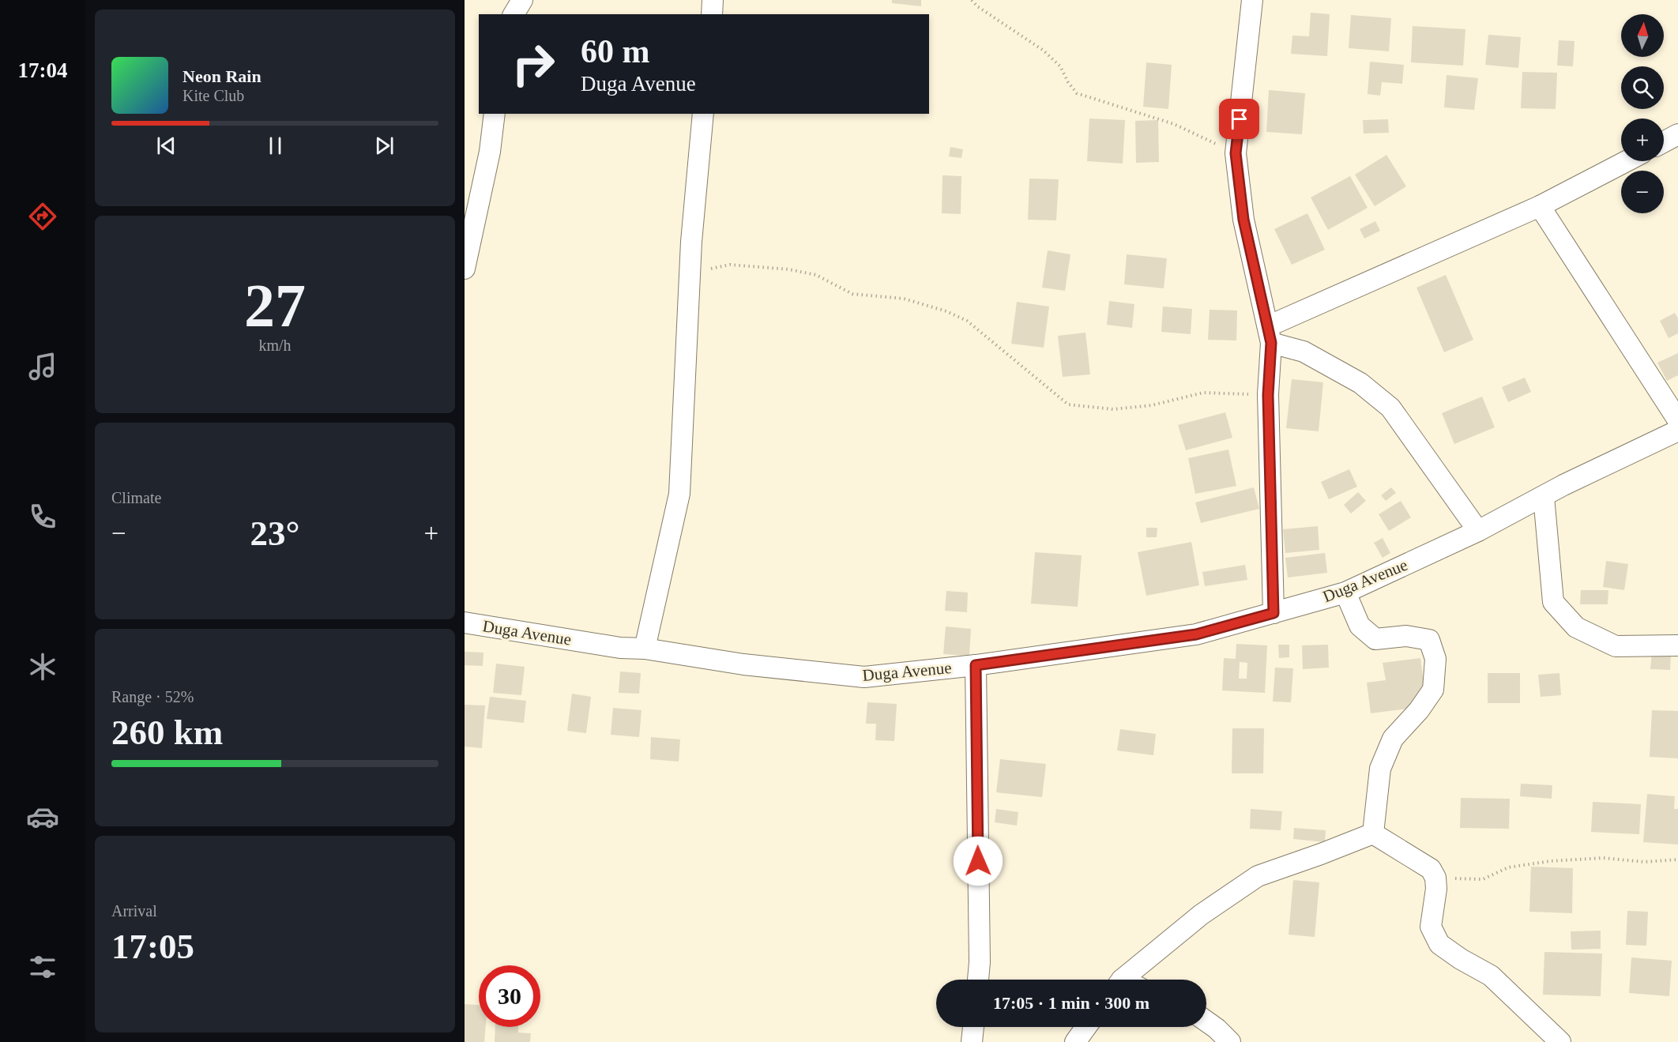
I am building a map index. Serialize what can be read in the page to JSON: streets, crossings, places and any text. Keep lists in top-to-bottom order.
{
  "streets": {
    "street": ["Duga Avenue"]
  },
  "north": "top",
  "page": {
    "tabs": "17:04",
    "map_buttons": ["+", "−"],
    "turn": ["60 m", "Duga Avenue"],
    "song": ["Neon Rain", "Kite Club"],
    "tile": [
      ["27", "km/h"],
      "Climate",
      ["Range · 52%", "260 km"],
      ["Arrival", "17:05"]
    ],
    "heat": ["−", "23°", "+"],
    "limit": "30",
    "trip": "17:05 · 1 min · 300 m"
  }
}
